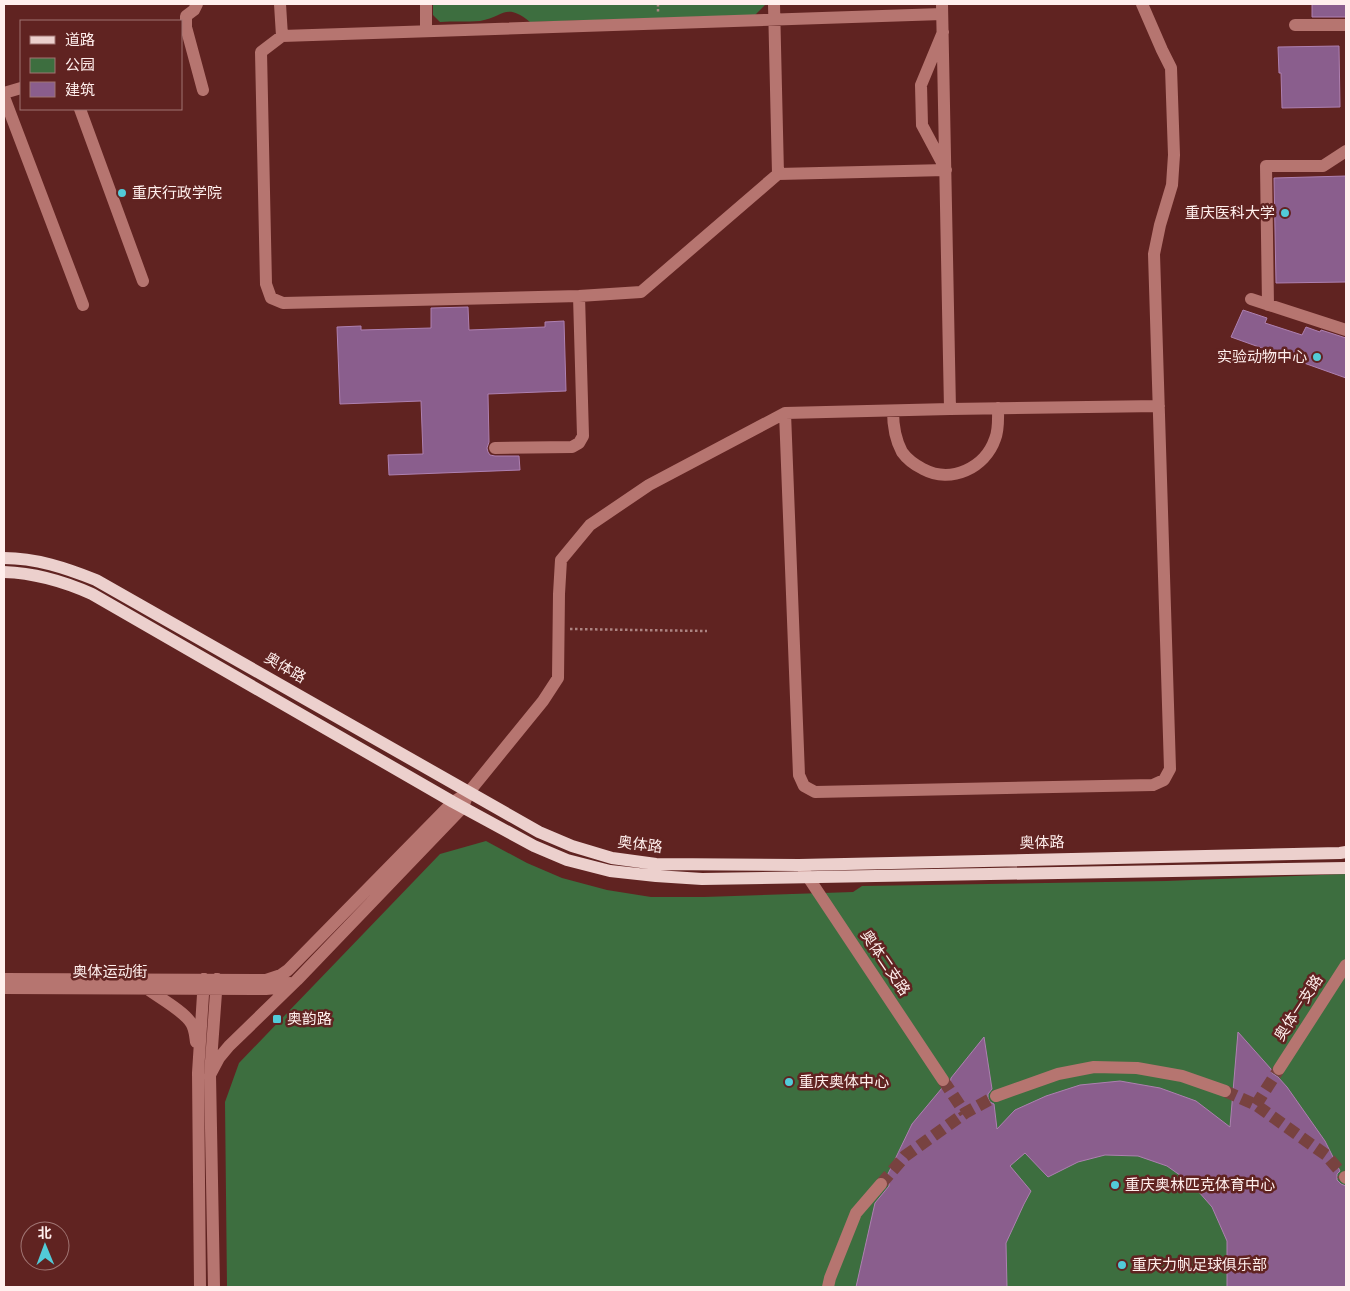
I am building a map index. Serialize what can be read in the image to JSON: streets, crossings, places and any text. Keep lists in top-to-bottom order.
{
  "streets": {
    "main road": ["奥体路"],
    "street": ["奥体二支路", "奥体运动街", "奥体一支路"]
  },
  "crossings": [
    ["奥体路", "奥体二支路"]
  ],
  "places": {
    "other": [
      "重庆行政学院",
      "重庆医科大学",
      "实验动物中心",
      "重庆奥体中心",
      "重庆奥林匹克体育中心",
      "重庆力帆足球俱乐部"
    ],
    "transit": ["奥韵路"]
  },
  "legend": ["道路", "公园", "建筑"],
  "north": "top"
}
